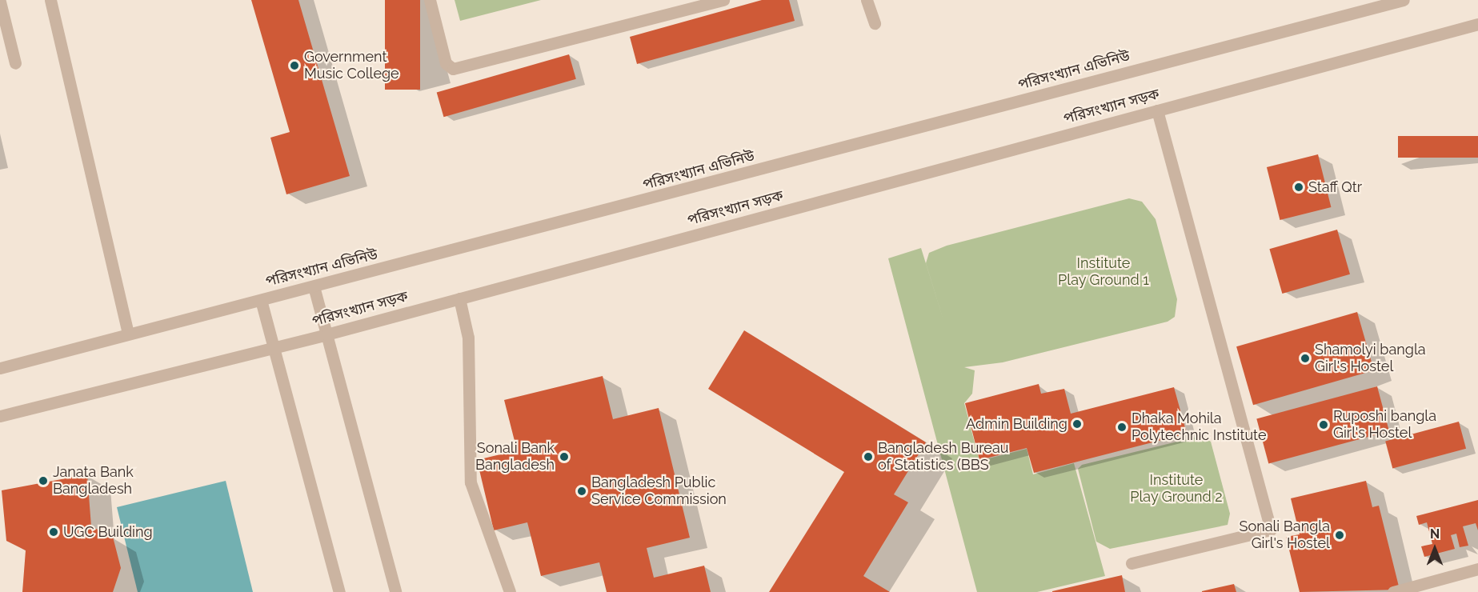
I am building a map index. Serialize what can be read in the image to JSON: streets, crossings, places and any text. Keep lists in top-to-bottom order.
{
  "streets": {
    "street": ["পরিসংখ্যান এভিনিউ", "পরিসংখ্যান সড়ক"]
  },
  "parks": ["Institute Play Ground 1", "Institute Play Ground 2"],
  "places": [
    "Government Music College",
    "Staff Qtr",
    "Shamolyi bangla Girl's Hostel",
    "Admin Building",
    "Ruposhi bangla Girl's Hostel",
    "Dhaka Mohila Polytechnic Institute",
    "Sonali Bank Bangladesh",
    "Bangladesh Bureau of Statistics (BBS",
    "Janata Bank Bangladesh",
    "Bangladesh Public Service Commission",
    "UGC Building",
    "Sonali Bangla Girl's Hostel"
  ],
  "north": "top"
}
